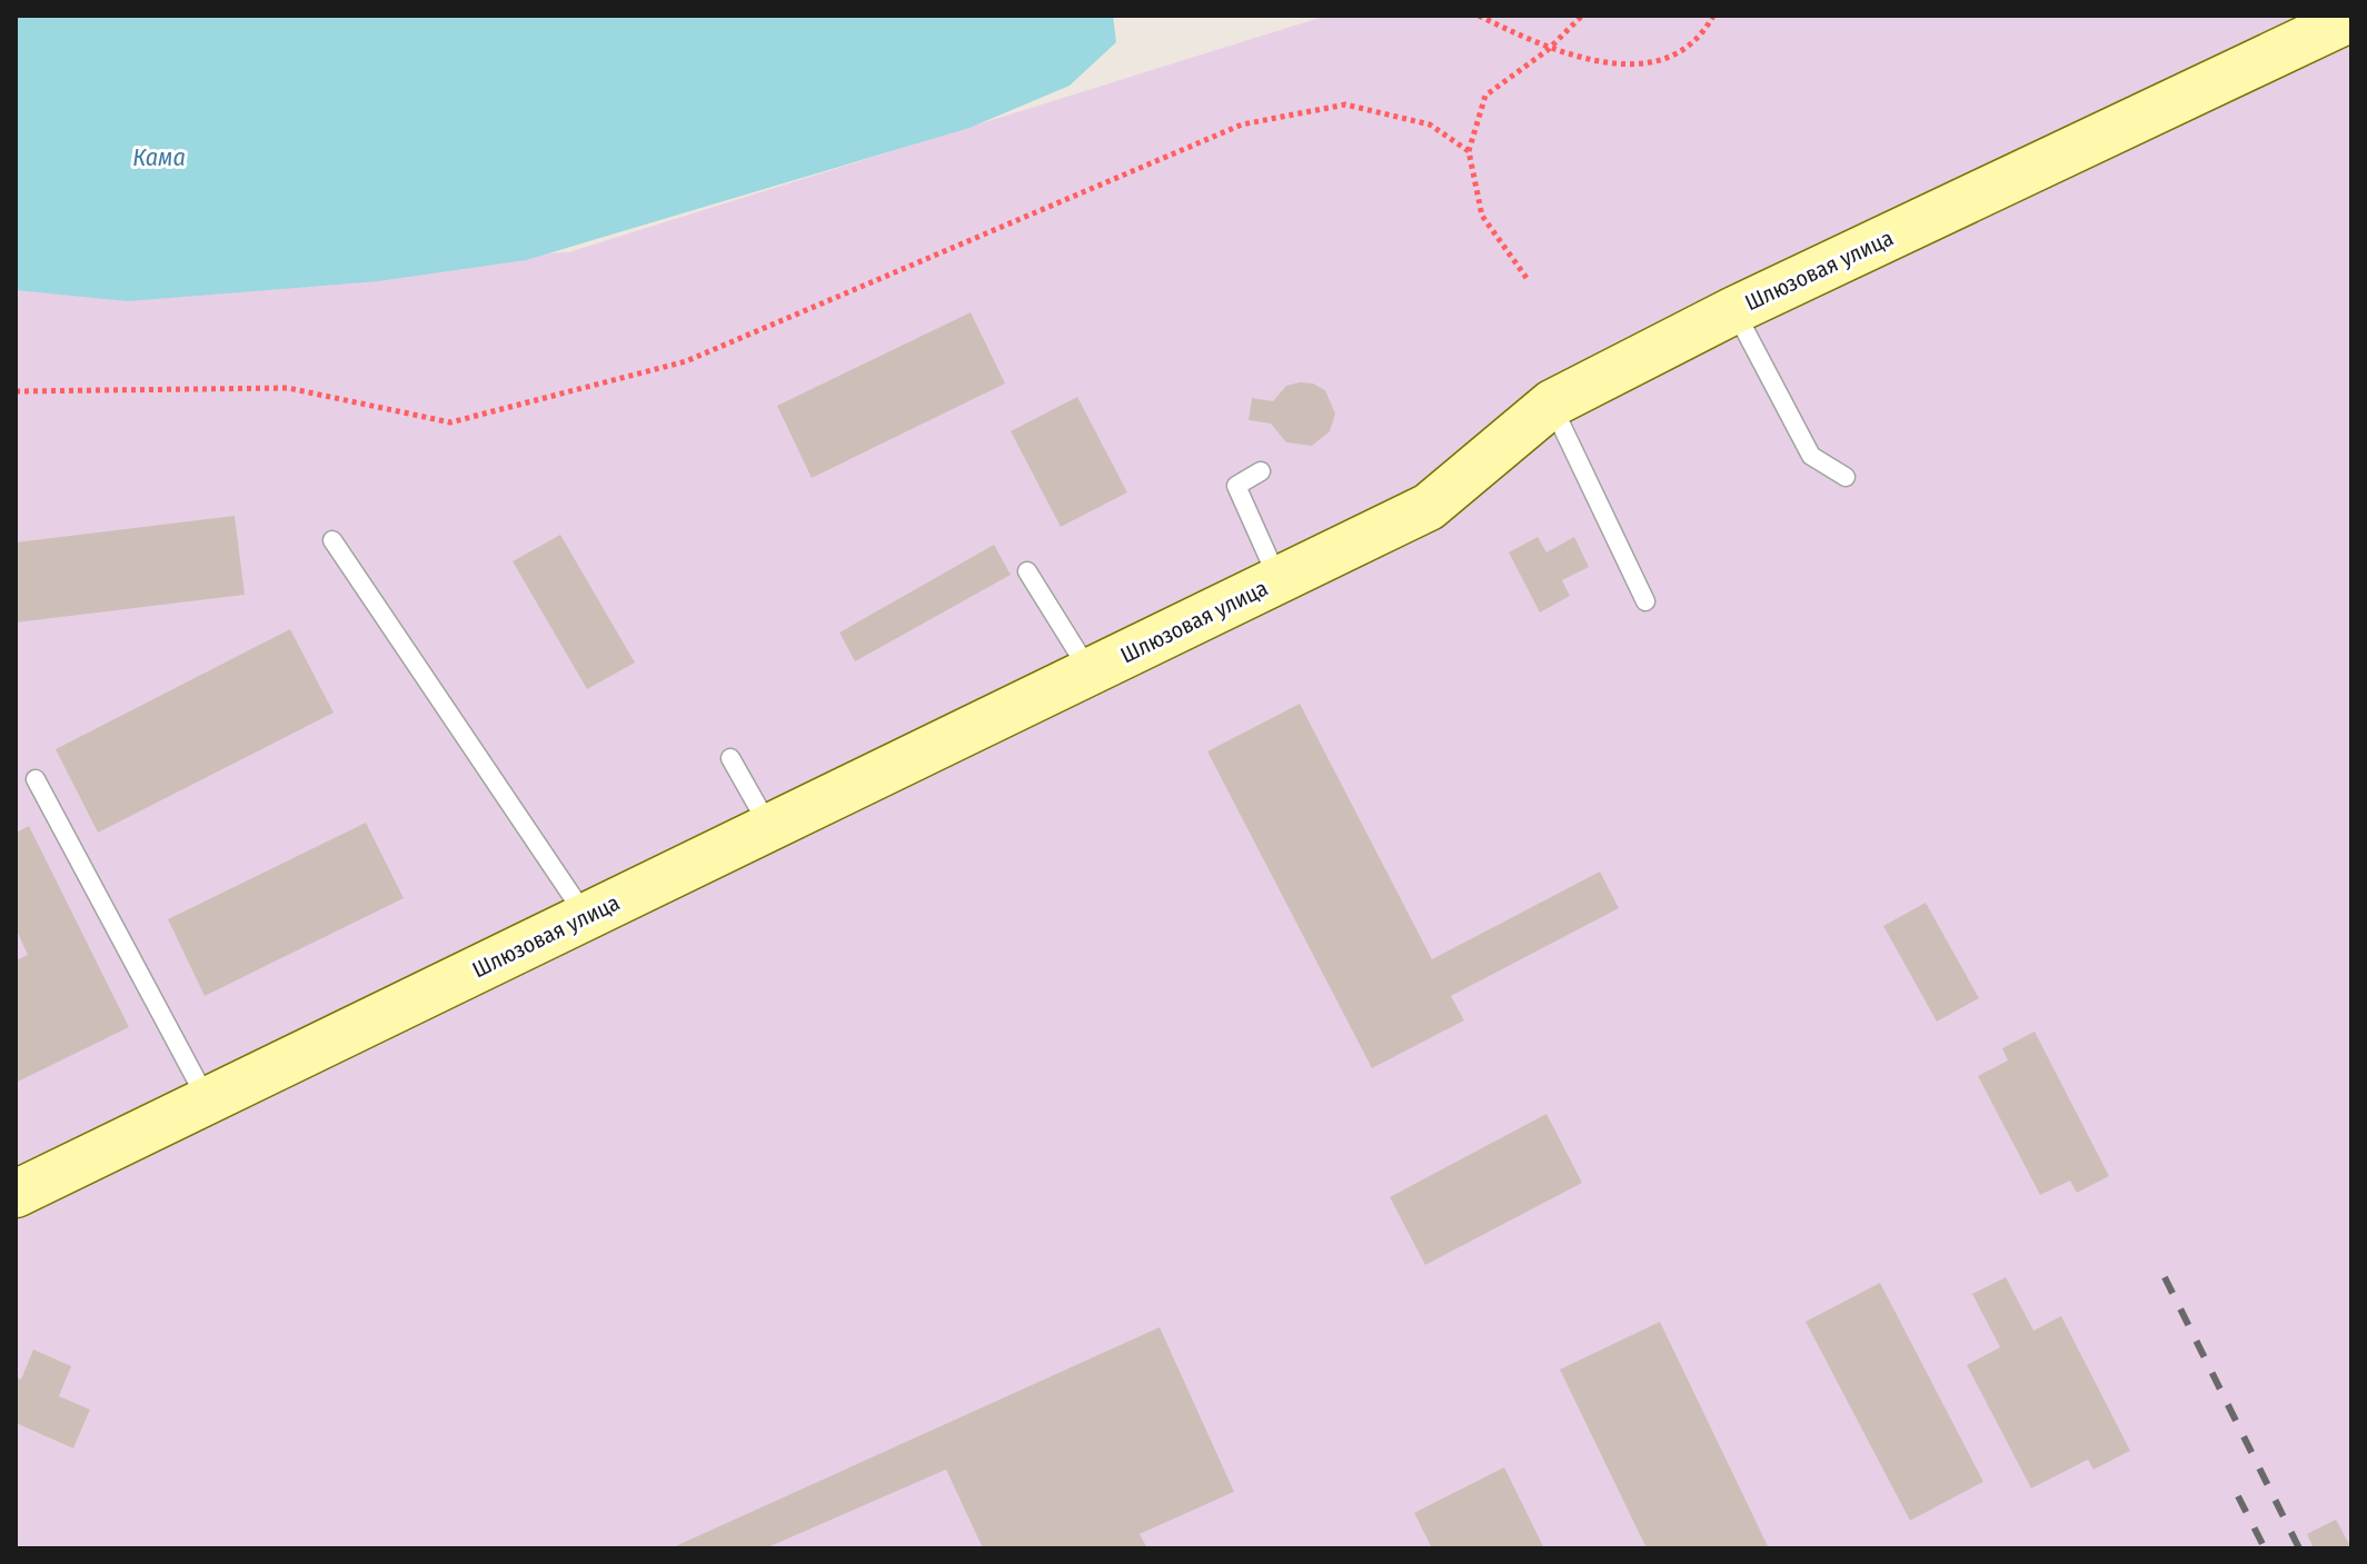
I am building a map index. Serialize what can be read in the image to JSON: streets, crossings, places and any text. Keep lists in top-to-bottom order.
{
  "streets": {
    "street": ["Шлюзовая улица"]
  },
  "water": ["Кама"]
}
